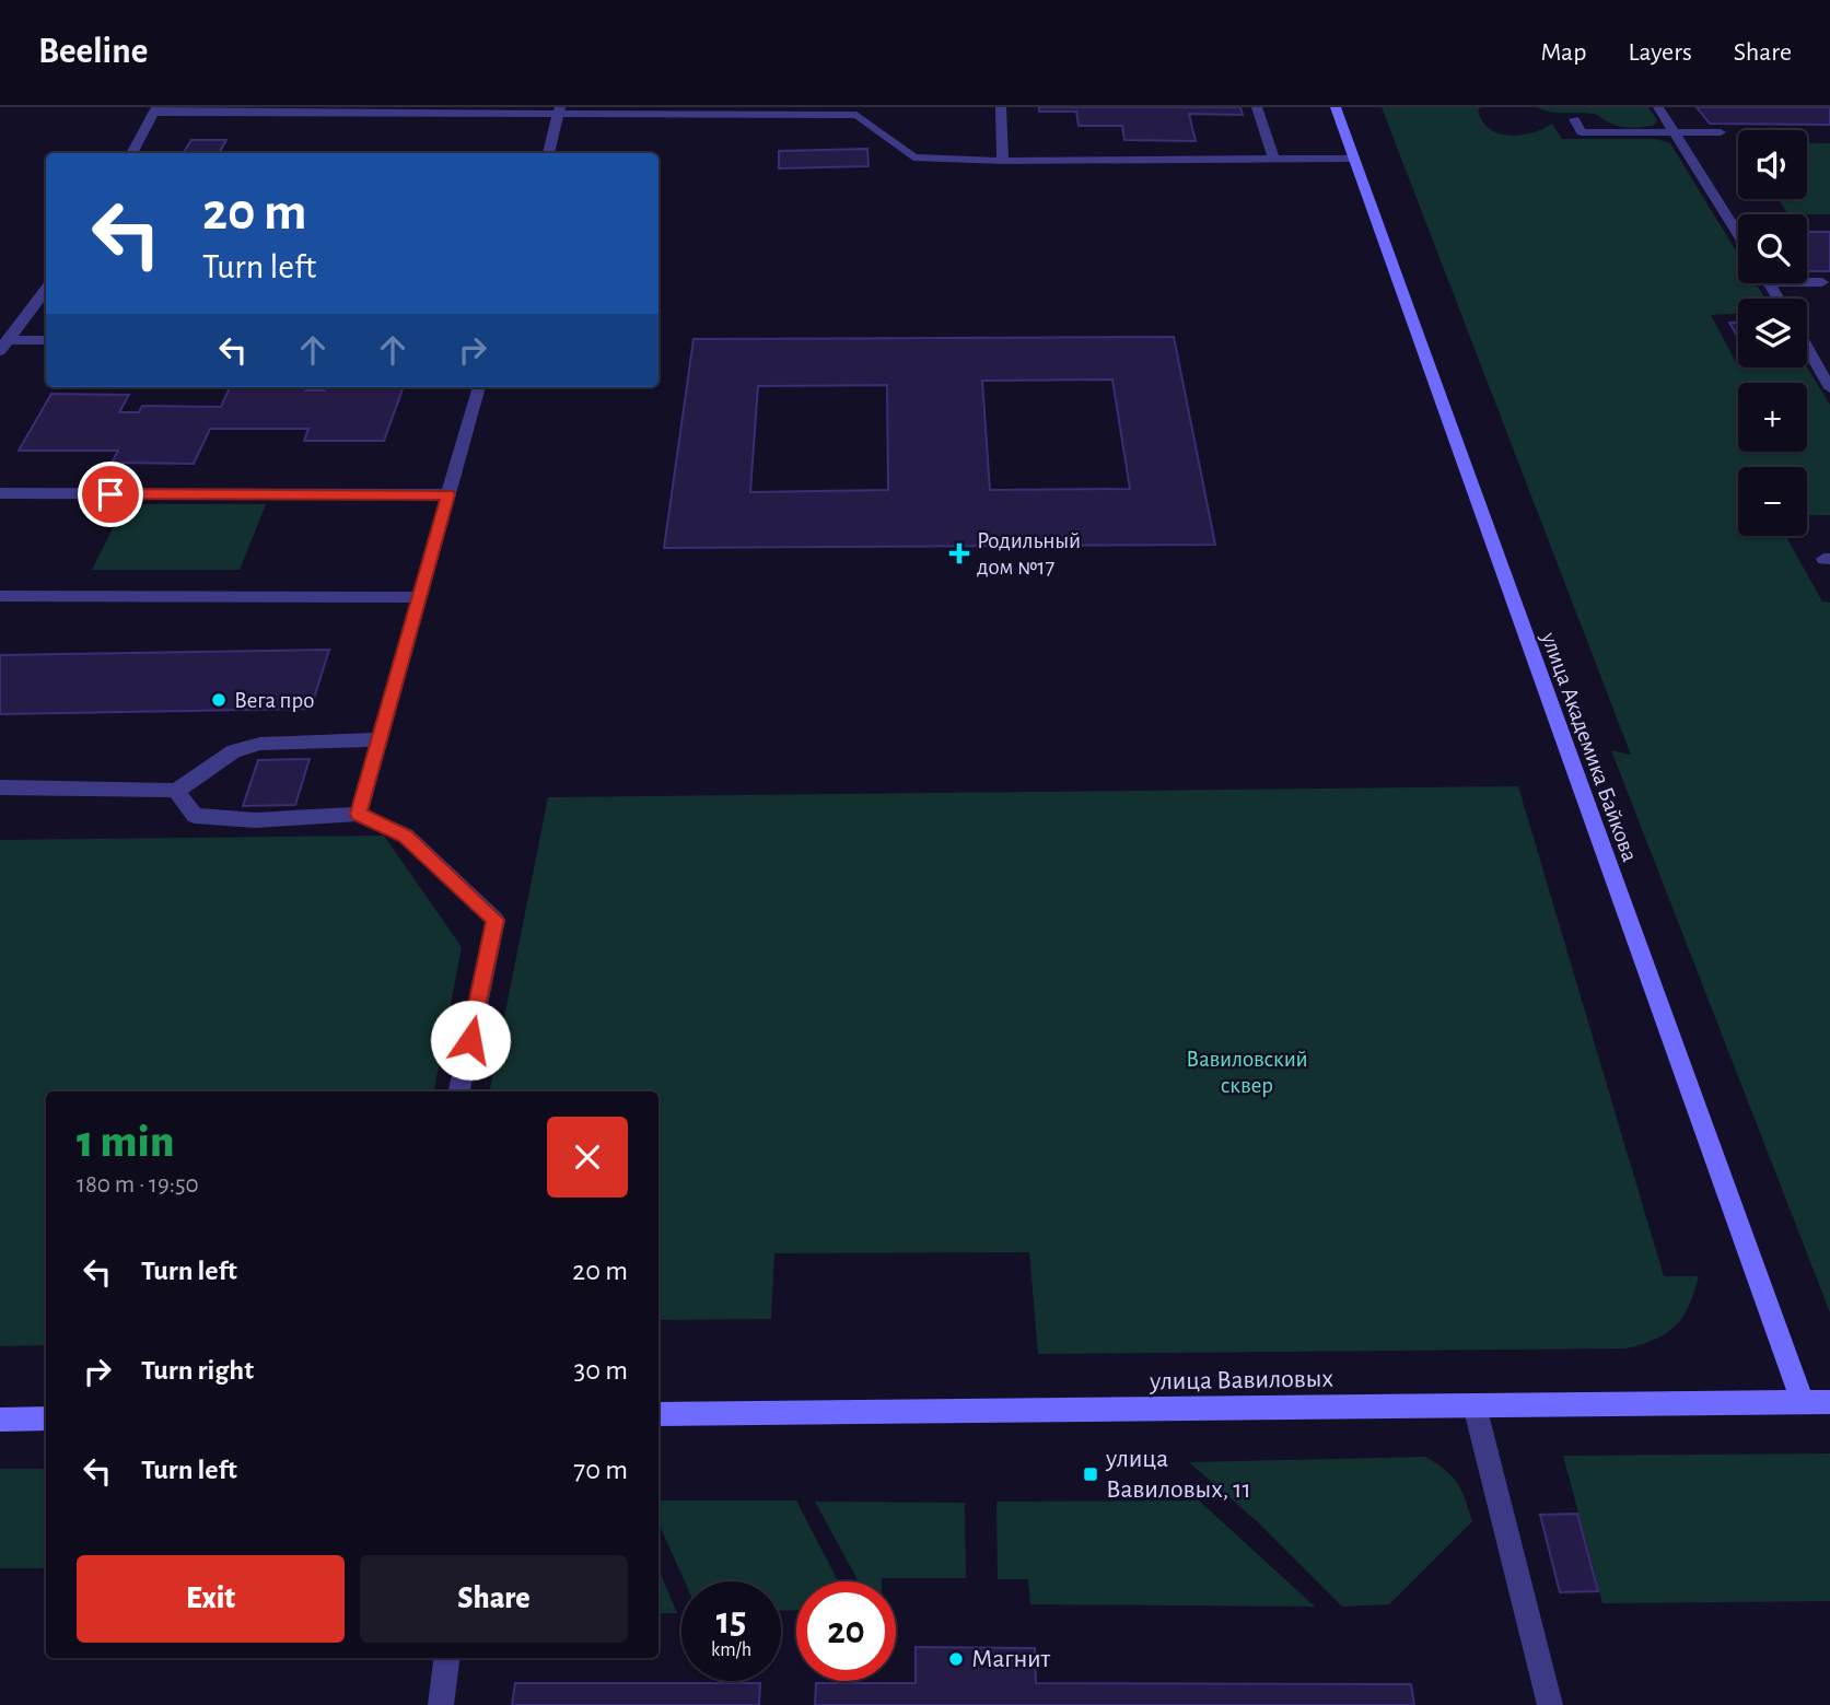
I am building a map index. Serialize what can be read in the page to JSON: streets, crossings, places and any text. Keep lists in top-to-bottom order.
{
  "streets": {
    "street": ["улица Академика Байкова", "улица Вавиловых"]
  },
  "crossings": [
    ["улица Академика Байкова", "улица Вавиловых"]
  ],
  "parks": ["Вавиловский сквер"],
  "places": {
    "health": ["Родильный дом №17"],
    "other": ["Вега про", "Магнит"],
    "transit": ["улица Вавиловых, 11"]
  },
  "page": {
    "header": "Beeline",
    "nav": ["Map", "Layers", "Share"],
    "map_buttons": ["+", "−"],
    "turn": ["20 m", "Turn left"],
    "heading": ["1 min", "180 m · 19:50"],
    "list": [
      {
        "name": "Turn left",
        "value": "20 m"
      },
      {
        "name": "Turn right",
        "value": "30 m"
      },
      {
        "name": "Turn left",
        "value": "70 m"
      }
    ],
    "buttons": ["Exit", "Share"],
    "speed": "15 km/h",
    "limit": "20"
  }
}
